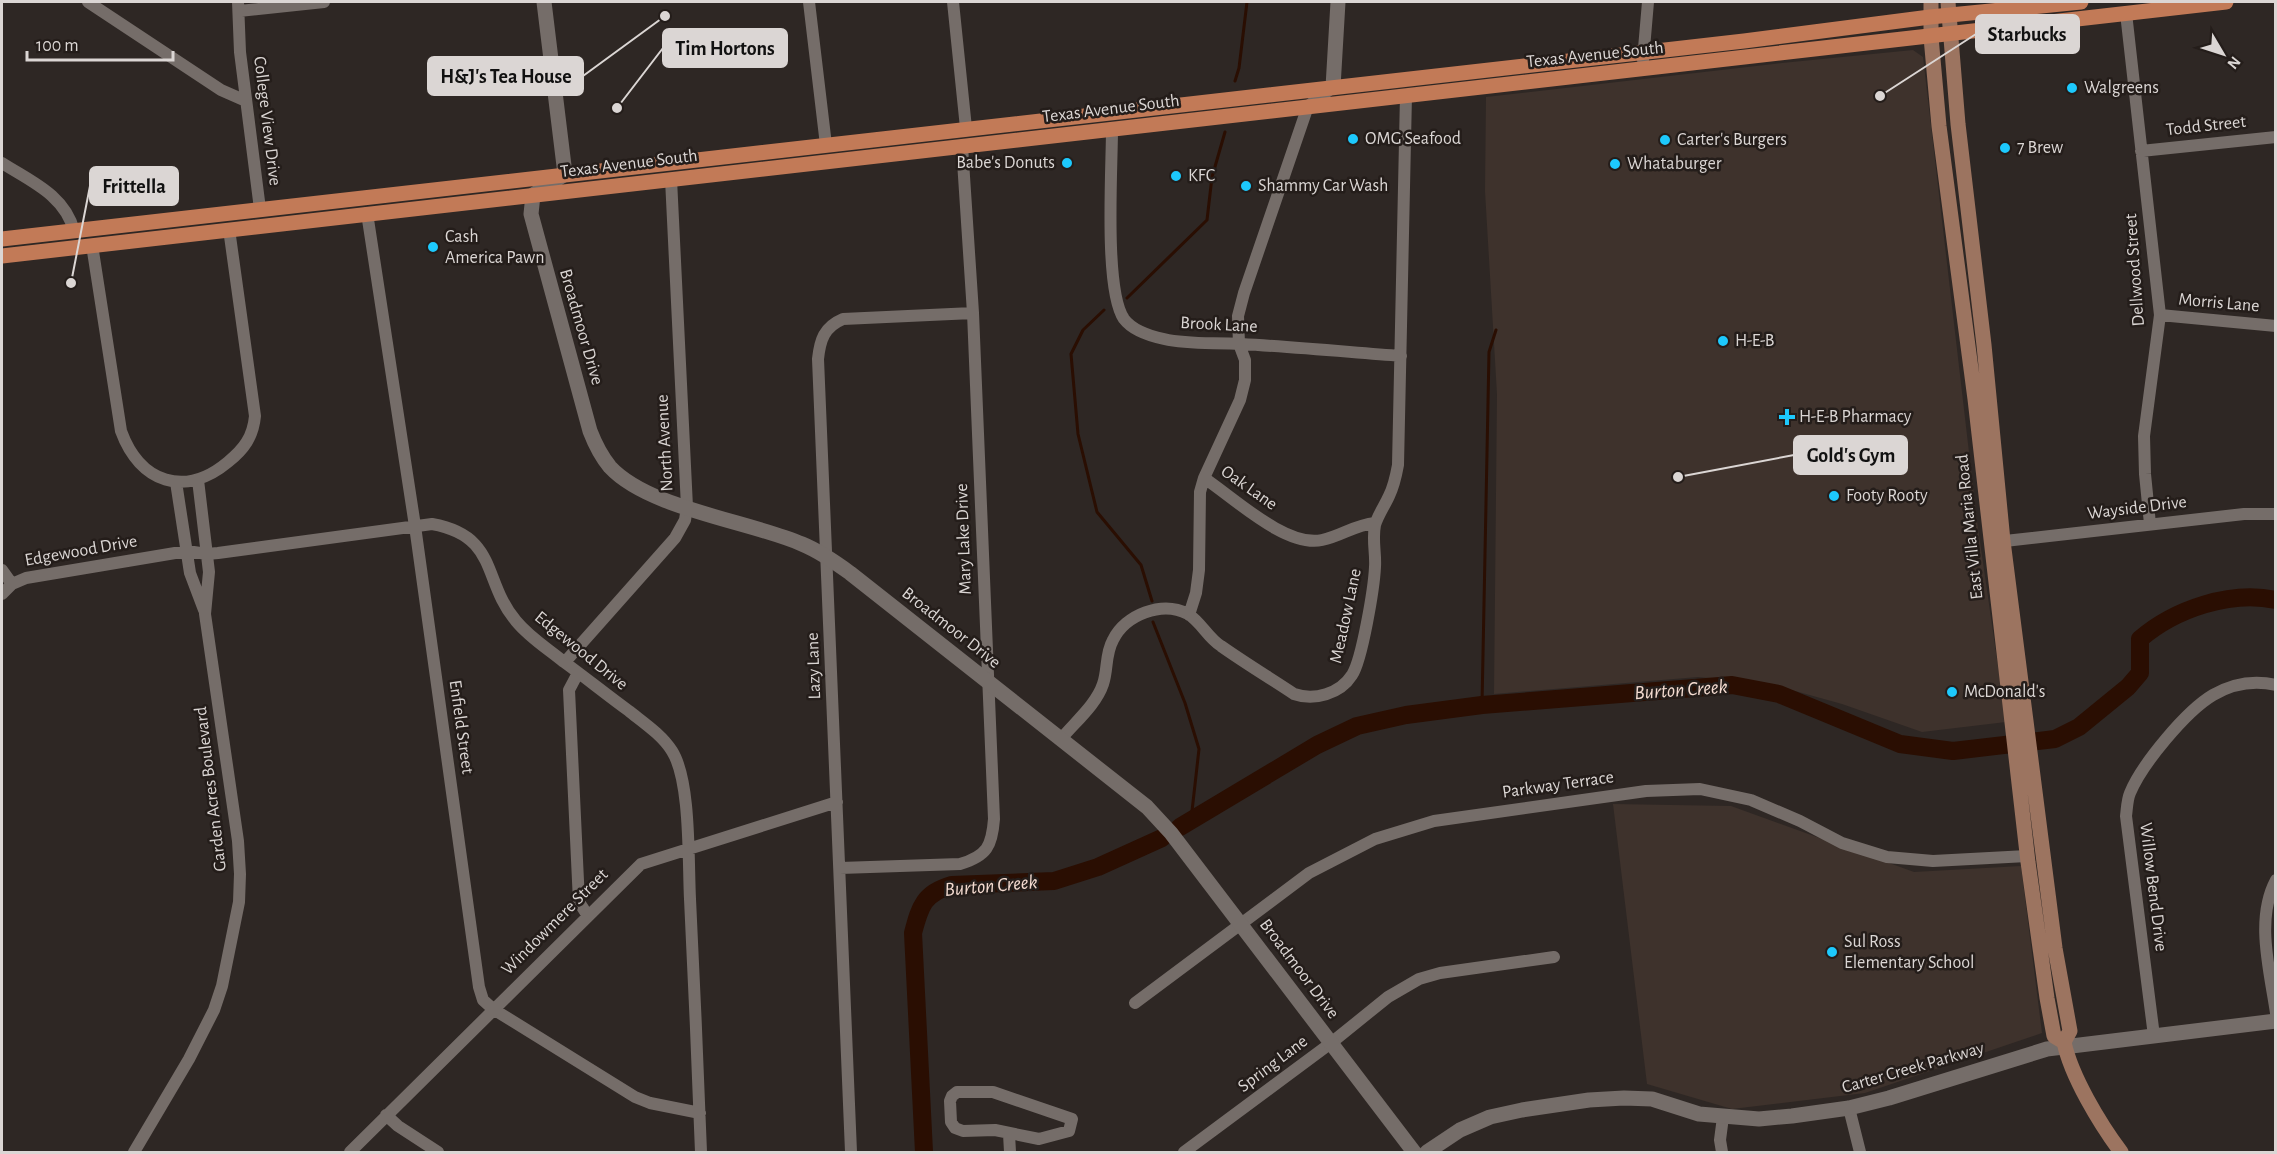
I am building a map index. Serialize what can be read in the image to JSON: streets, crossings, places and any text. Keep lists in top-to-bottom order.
{
  "streets": {
    "main road": ["Texas Avenue South", "East Villa Maria Road"],
    "street": [
      "College View Drive",
      "Todd Street",
      "Dellwood Street",
      "Morris Lane",
      "Brook Lane",
      "Broadmoor Drive",
      "North Avenue",
      "Oak Lane",
      "Wayside Drive",
      "Mary Lake Drive",
      "Edgewood Drive",
      "Meadow Lane",
      "Lazy Lane",
      "Enfield Street",
      "Parkway Terrace",
      "Garden Acres Boulevard",
      "Willow Bend Drive",
      "Windowmere Street",
      "Spring Lane",
      "Carter Creek Parkway"
    ]
  },
  "crossings": [
    ["Texas Avenue South", "College View Drive"],
    ["Texas Avenue South", "Dellwood Street"],
    ["Texas Avenue South", "Brook Lane"],
    ["Texas Avenue South", "Broadmoor Drive"],
    ["Texas Avenue South", "North Avenue"],
    ["Texas Avenue South", "East Villa Maria Road"],
    ["Texas Avenue South", "Mary Lake Drive"],
    ["Texas Avenue South", "Meadow Lane"],
    ["Texas Avenue South", "Enfield Street"],
    ["Todd Street", "Dellwood Street"],
    ["Dellwood Street", "Morris Lane"],
    ["Dellwood Street", "Wayside Drive"],
    ["Brook Lane", "Meadow Lane"],
    ["Broadmoor Drive", "North Avenue"],
    ["Broadmoor Drive", "Mary Lake Drive"],
    ["Broadmoor Drive", "Lazy Lane"],
    ["Broadmoor Drive", "Parkway Terrace"],
    ["Broadmoor Drive", "Spring Lane"],
    ["North Avenue", "Edgewood Drive"],
    ["Oak Lane", "Meadow Lane"],
    ["Wayside Drive", "East Villa Maria Road"],
    ["East Villa Maria Road", "Parkway Terrace"],
    ["East Villa Maria Road", "Carter Creek Parkway"],
    ["Mary Lake Drive", "Lazy Lane"],
    ["Edgewood Drive", "Enfield Street"],
    ["Edgewood Drive", "Garden Acres Boulevard"],
    ["Edgewood Drive", "Windowmere Street"],
    ["Lazy Lane", "Windowmere Street"],
    ["Enfield Street", "Windowmere Street"],
    ["Willow Bend Drive", "Carter Creek Parkway"]
  ],
  "water": ["Burton Creek"],
  "places": {
    "other": [
      "H&J's Tea House",
      "Walgreens",
      "Starbucks",
      "Tim Hortons",
      "OMG Seafood",
      "Carter's Burgers",
      "7 Brew",
      "Babe's Donuts",
      "Whataburger",
      "KFC",
      "Shammy Car Wash",
      "Cash America Pawn",
      "Frittella",
      "H-E-B",
      "Gold's Gym",
      "Footy Rooty",
      "McDonald's",
      "Sul Ross Elementary School"
    ],
    "health": ["H-E-B Pharmacy"]
  },
  "scale_bar": "100 m",
  "north": "bottom right"
}
